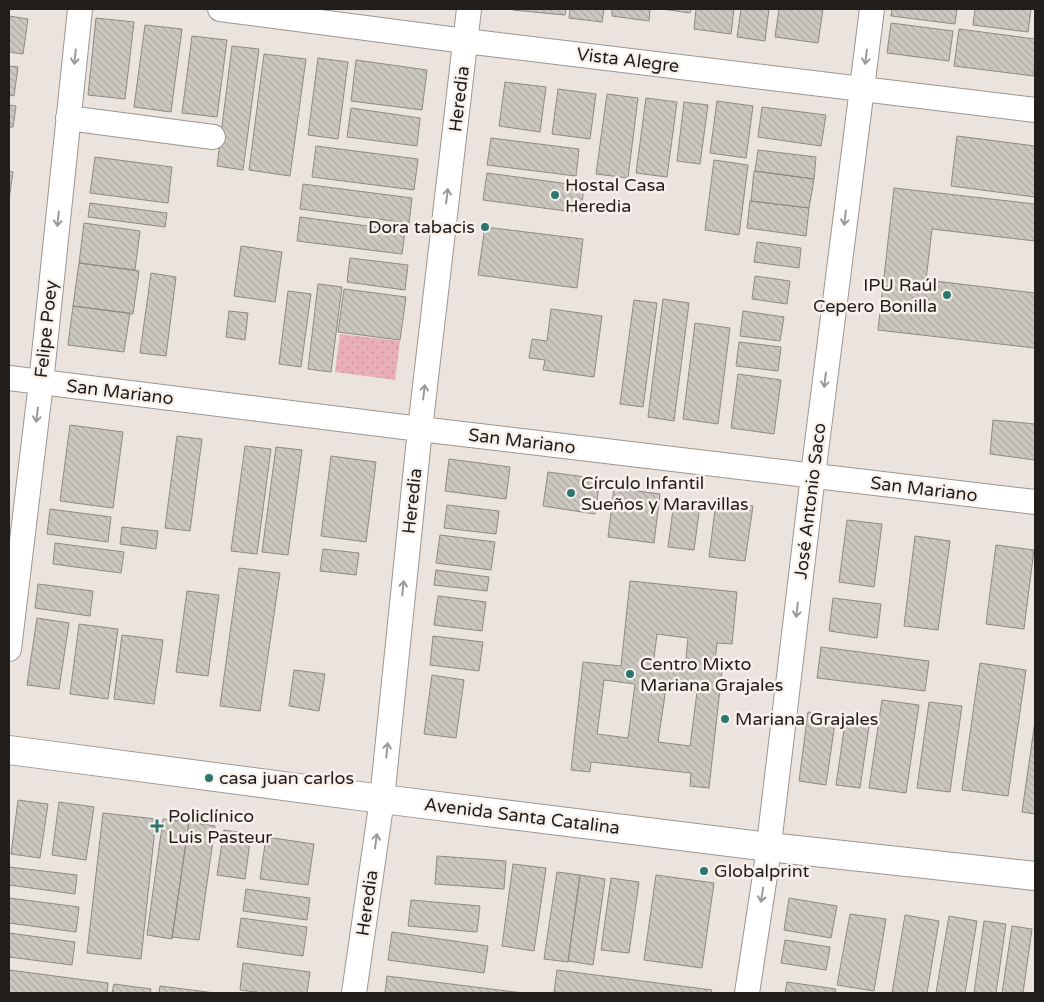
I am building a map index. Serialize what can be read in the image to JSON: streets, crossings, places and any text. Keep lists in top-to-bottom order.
{
  "streets": {
    "main road": ["Avenida Santa Catalina"],
    "street": [
      "Vista Alegre",
      "Heredia",
      "Felipe Poey",
      "San Mariano",
      "José Antonio Saco"
    ]
  },
  "crossings": [
    ["Vista Alegre", "Heredia"],
    ["Vista Alegre", "José Antonio Saco"],
    ["Heredia", "San Mariano"],
    ["Heredia", "Avenida Santa Catalina"],
    ["Felipe Poey", "San Mariano"],
    ["San Mariano", "José Antonio Saco"],
    ["José Antonio Saco", "Avenida Santa Catalina"]
  ],
  "one_way": ["Heredia", "Felipe Poey", "José Antonio Saco"],
  "places": {
    "other": [
      "Hostal Casa Heredia",
      "Dora tabacis",
      "IPU Raúl Cepero Bonilla",
      "Círculo Infantil Sueños y Maravillas",
      "Centro Mixto Mariana Grajales",
      "Mariana Grajales",
      "casa juan carlos",
      "Globalprint"
    ],
    "health": ["Policlínico Luis Pasteur"]
  }
}
